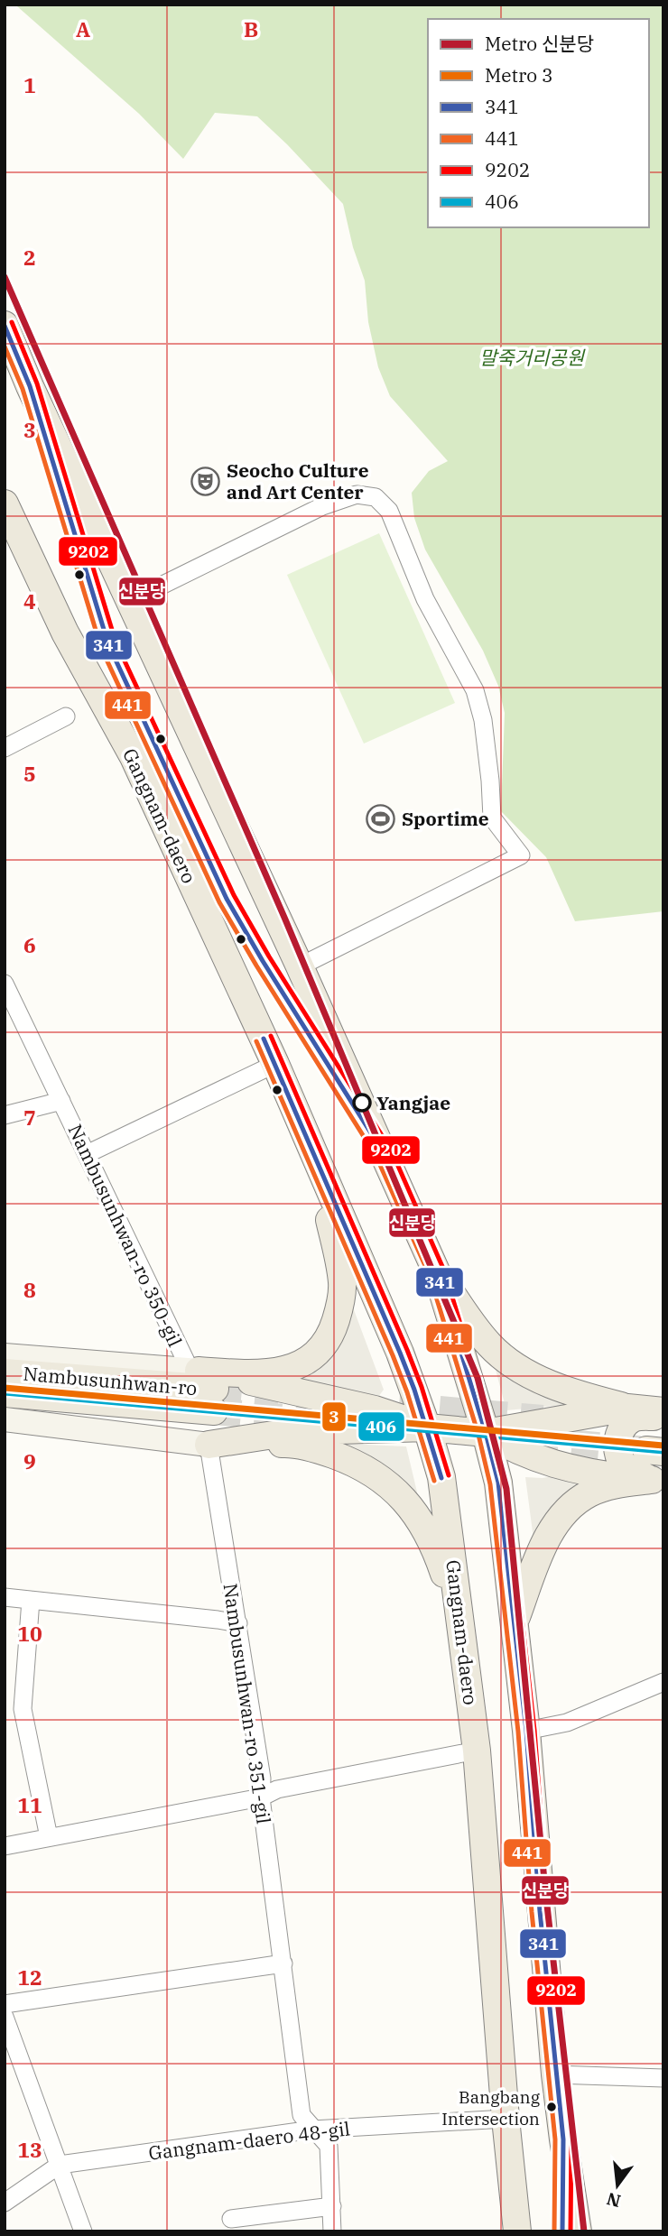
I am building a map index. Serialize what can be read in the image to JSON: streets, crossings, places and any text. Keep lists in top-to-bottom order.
{
  "streets": {
    "main road": ["Gangnam-daero", "Nambusunhwan-ro"],
    "street": ["Nambusunhwan-ro 350-gil", "Nambusunhwan-ro 351-gil", "Gangnam-daero 48-gil"]
  },
  "crossings": [
    ["Gangnam-daero", "Gangnam-daero 48-gil"],
    ["Nambusunhwan-ro 350-gil", "Nambusunhwan-ro"],
    ["Nambusunhwan-ro 351-gil", "Gangnam-daero 48-gil"]
  ],
  "parks": ["말죽거리공원"],
  "places": {
    "theatre": ["Seocho Culture and Art Center"],
    "sports": ["Sportime"],
    "other": ["Yangjae", "Bangbang Intersection"]
  },
  "lines": [
    "metro line 신분당",
    "transit line 9202",
    "transit line 341",
    "transit line 441",
    "metro line 3",
    "transit line 406"
  ],
  "legend": [
    "Metro 신분당",
    "Metro 3",
    "341",
    "441",
    "9202",
    "406"
  ],
  "north": "bottom",
  "grid": {
    "columns": ["A", "B"],
    "rows": [
      "1",
      "2",
      "3",
      "4",
      "5",
      "6",
      "7",
      "8",
      "9",
      "10",
      "11",
      "12",
      "13"
    ]
  }
}
